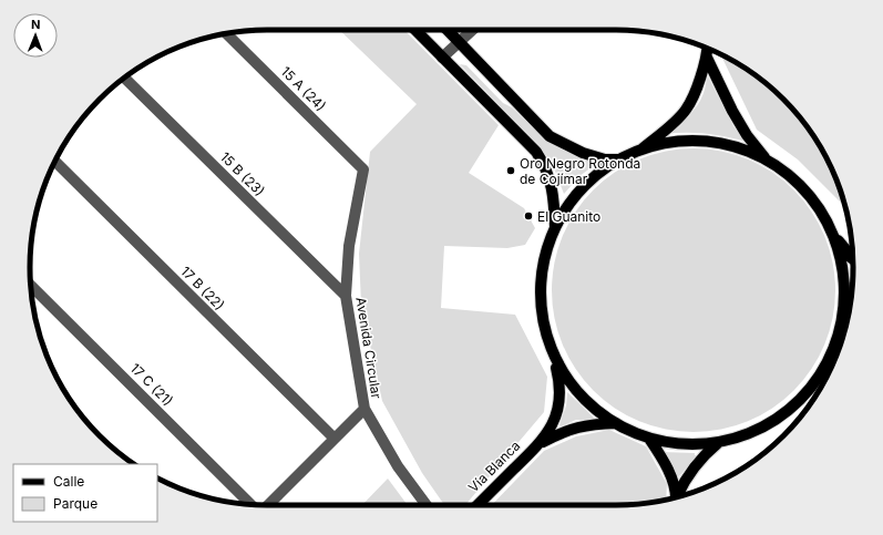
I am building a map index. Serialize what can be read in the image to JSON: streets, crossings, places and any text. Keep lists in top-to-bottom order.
{
  "streets": {
    "main road": ["Vía Blanca"],
    "street": [
      "15 A (24)",
      "15 B (23)",
      "17 B (22)",
      "Avenida Circular",
      "17 C (21)"
    ]
  },
  "crossings": [
    ["15 A (24)", "Avenida Circular"],
    ["15 B (23)", "Avenida Circular"]
  ],
  "places": ["Oro Negro Rotonda de Cojímar", "El Guanito"],
  "legend": ["Calle", "Parque"],
  "north": "top"
}
